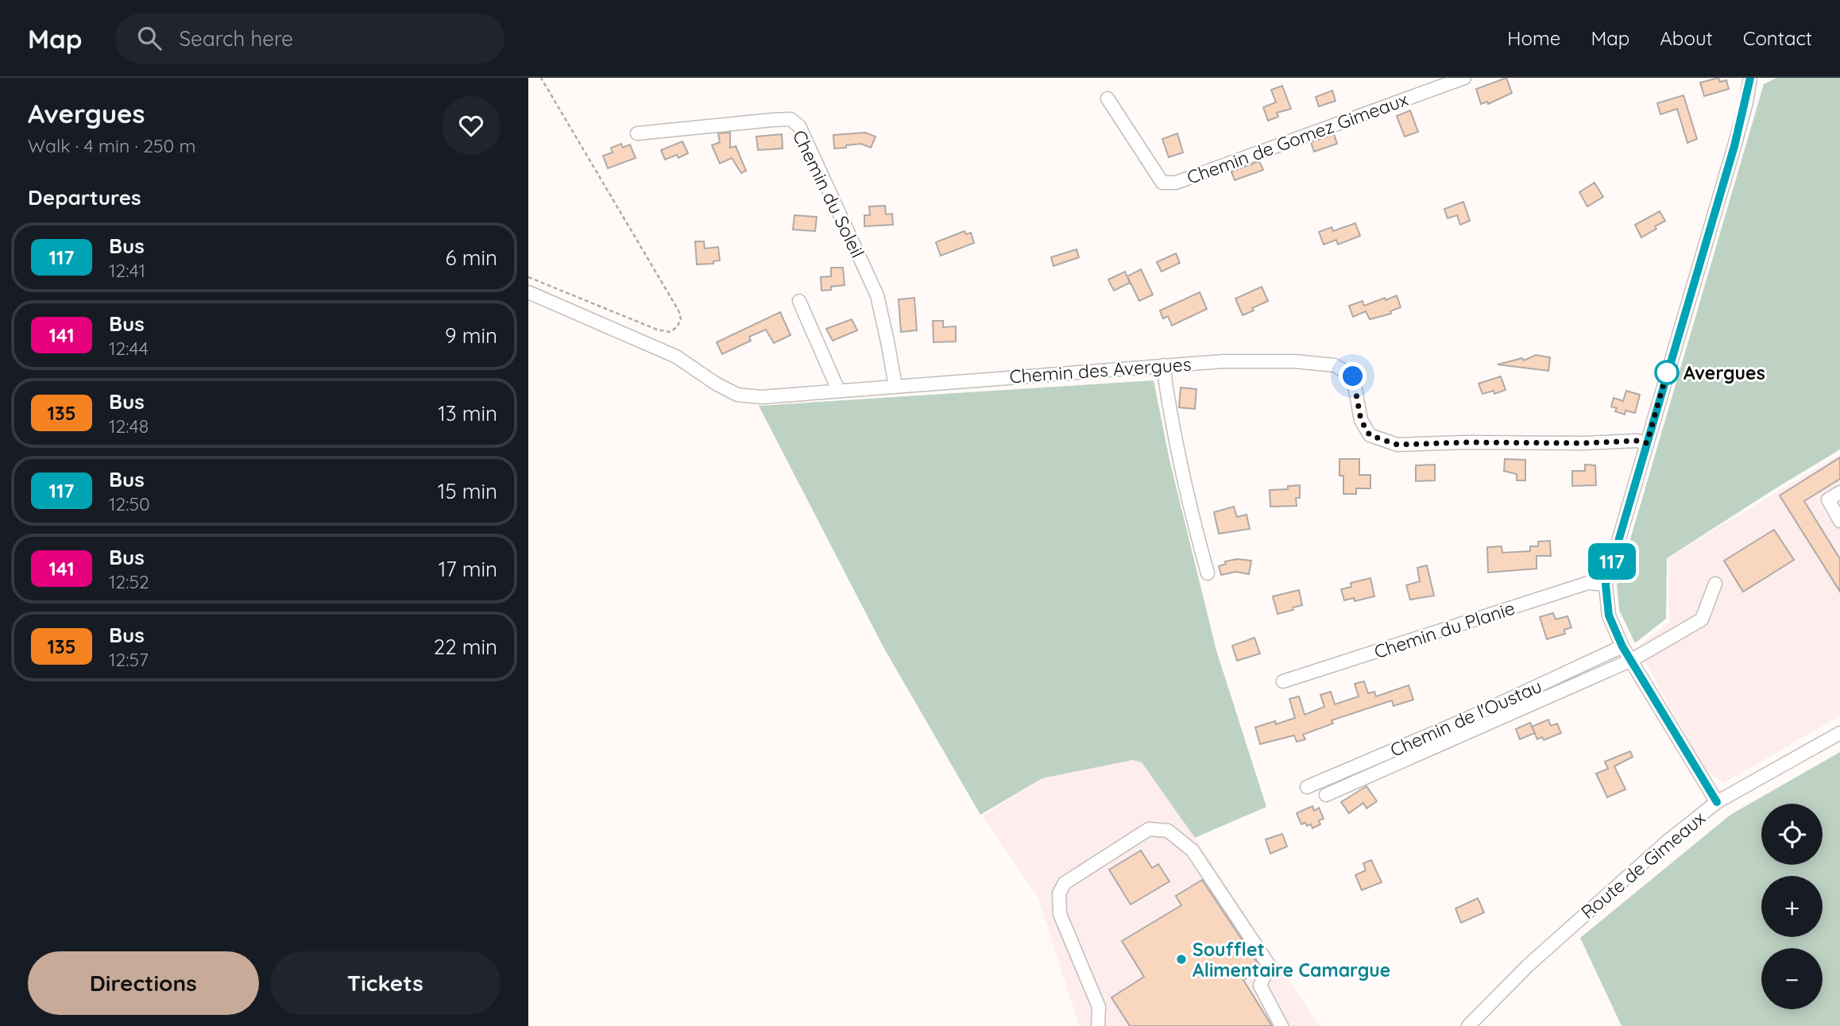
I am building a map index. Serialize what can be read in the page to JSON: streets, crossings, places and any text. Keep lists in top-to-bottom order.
{
  "streets": {
    "street": [
      "Chemin de Gomez Gimeaux",
      "Chemin du Soleil",
      "Chemin des Avergues",
      "Chemin du Planie",
      "Chemin de l'Oustau",
      "Route de Gimeaux"
    ]
  },
  "crossings": [
    ["Chemin du Soleil", "Chemin des Avergues"]
  ],
  "places": ["Avergues", "Soufflet Alimentaire Camargue"],
  "lines": ["bus line 117"],
  "page": {
    "header": "Map",
    "search": "Search here",
    "nav": [
      "Home",
      "Map",
      "About",
      "Contact"
    ],
    "heading": [
      ["Avergues", "Walk · 4 min · 250 m"],
      "Departures"
    ],
    "on_map": "117",
    "list": [
      {
        "mark": "117",
        "name": "Bus",
        "note": "12:41",
        "value": "6 min"
      },
      {
        "mark": "141",
        "name": "Bus",
        "note": "12:44",
        "value": "9 min"
      },
      {
        "mark": "135",
        "name": "Bus",
        "note": "12:48",
        "value": "13 min"
      },
      {
        "mark": "117",
        "name": "Bus",
        "note": "12:50",
        "value": "15 min"
      },
      {
        "mark": "141",
        "name": "Bus",
        "note": "12:52",
        "value": "17 min"
      },
      {
        "mark": "135",
        "name": "Bus",
        "note": "12:57",
        "value": "22 min"
      }
    ],
    "map_buttons": ["+", "−"],
    "buttons": ["Directions", "Tickets"]
  }
}
